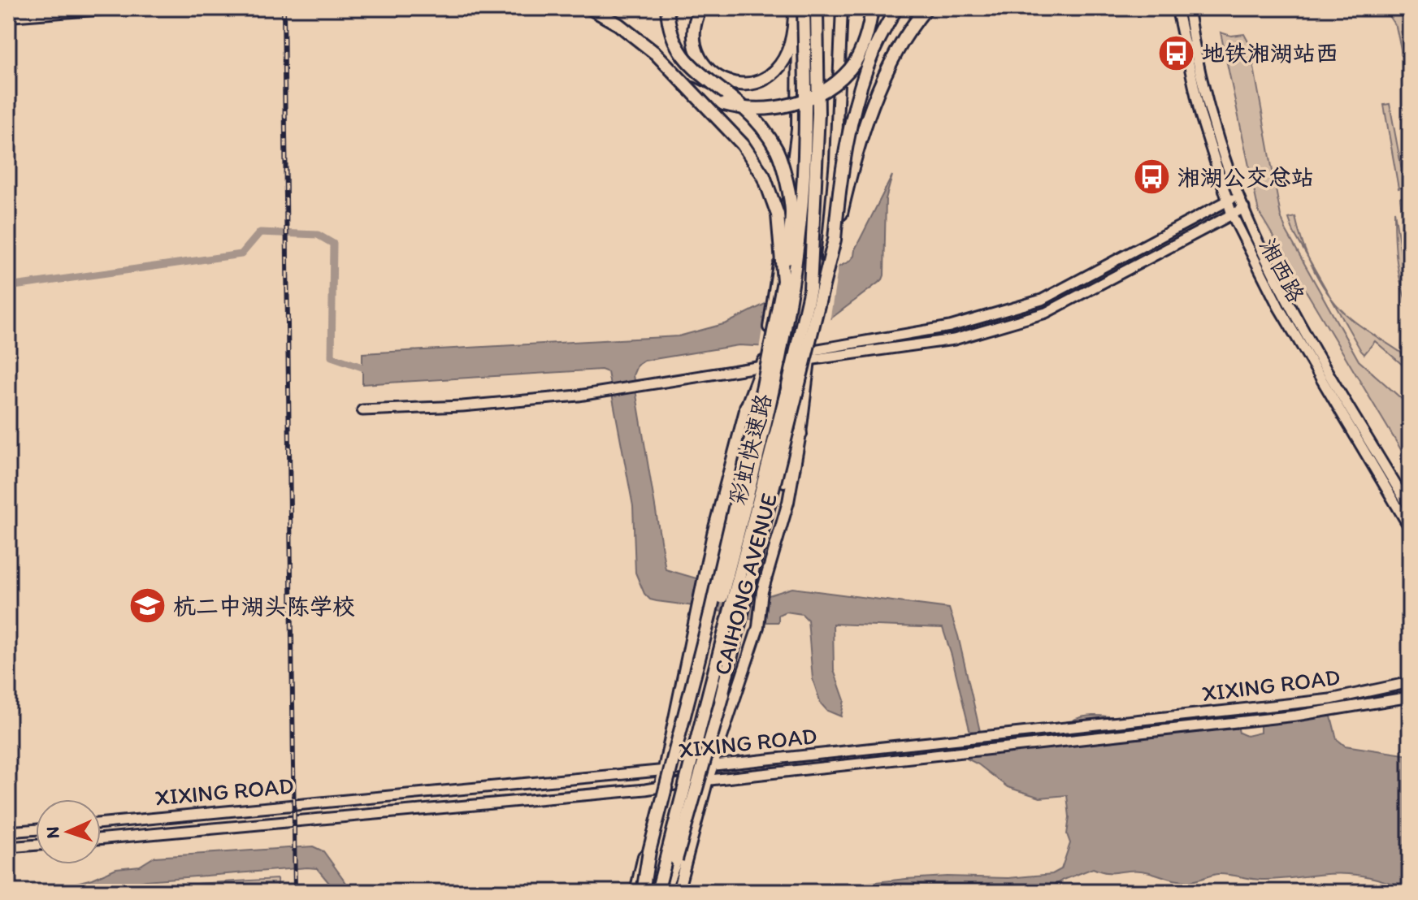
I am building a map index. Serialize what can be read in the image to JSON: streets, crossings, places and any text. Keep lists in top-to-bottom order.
{
  "streets": {
    "highway": ["彩虹快速路"],
    "main road": ["湘西路", "CAIHONG AVENUE", "XIXING ROAD"]
  },
  "crossings": [
    ["CAIHONG AVENUE", "XIXING ROAD"]
  ],
  "places": {
    "bus stop": ["地铁湘湖站西", "湘湖公交总站"],
    "school or university": ["杭二中湖头陈学校"]
  },
  "north": "left"
}
